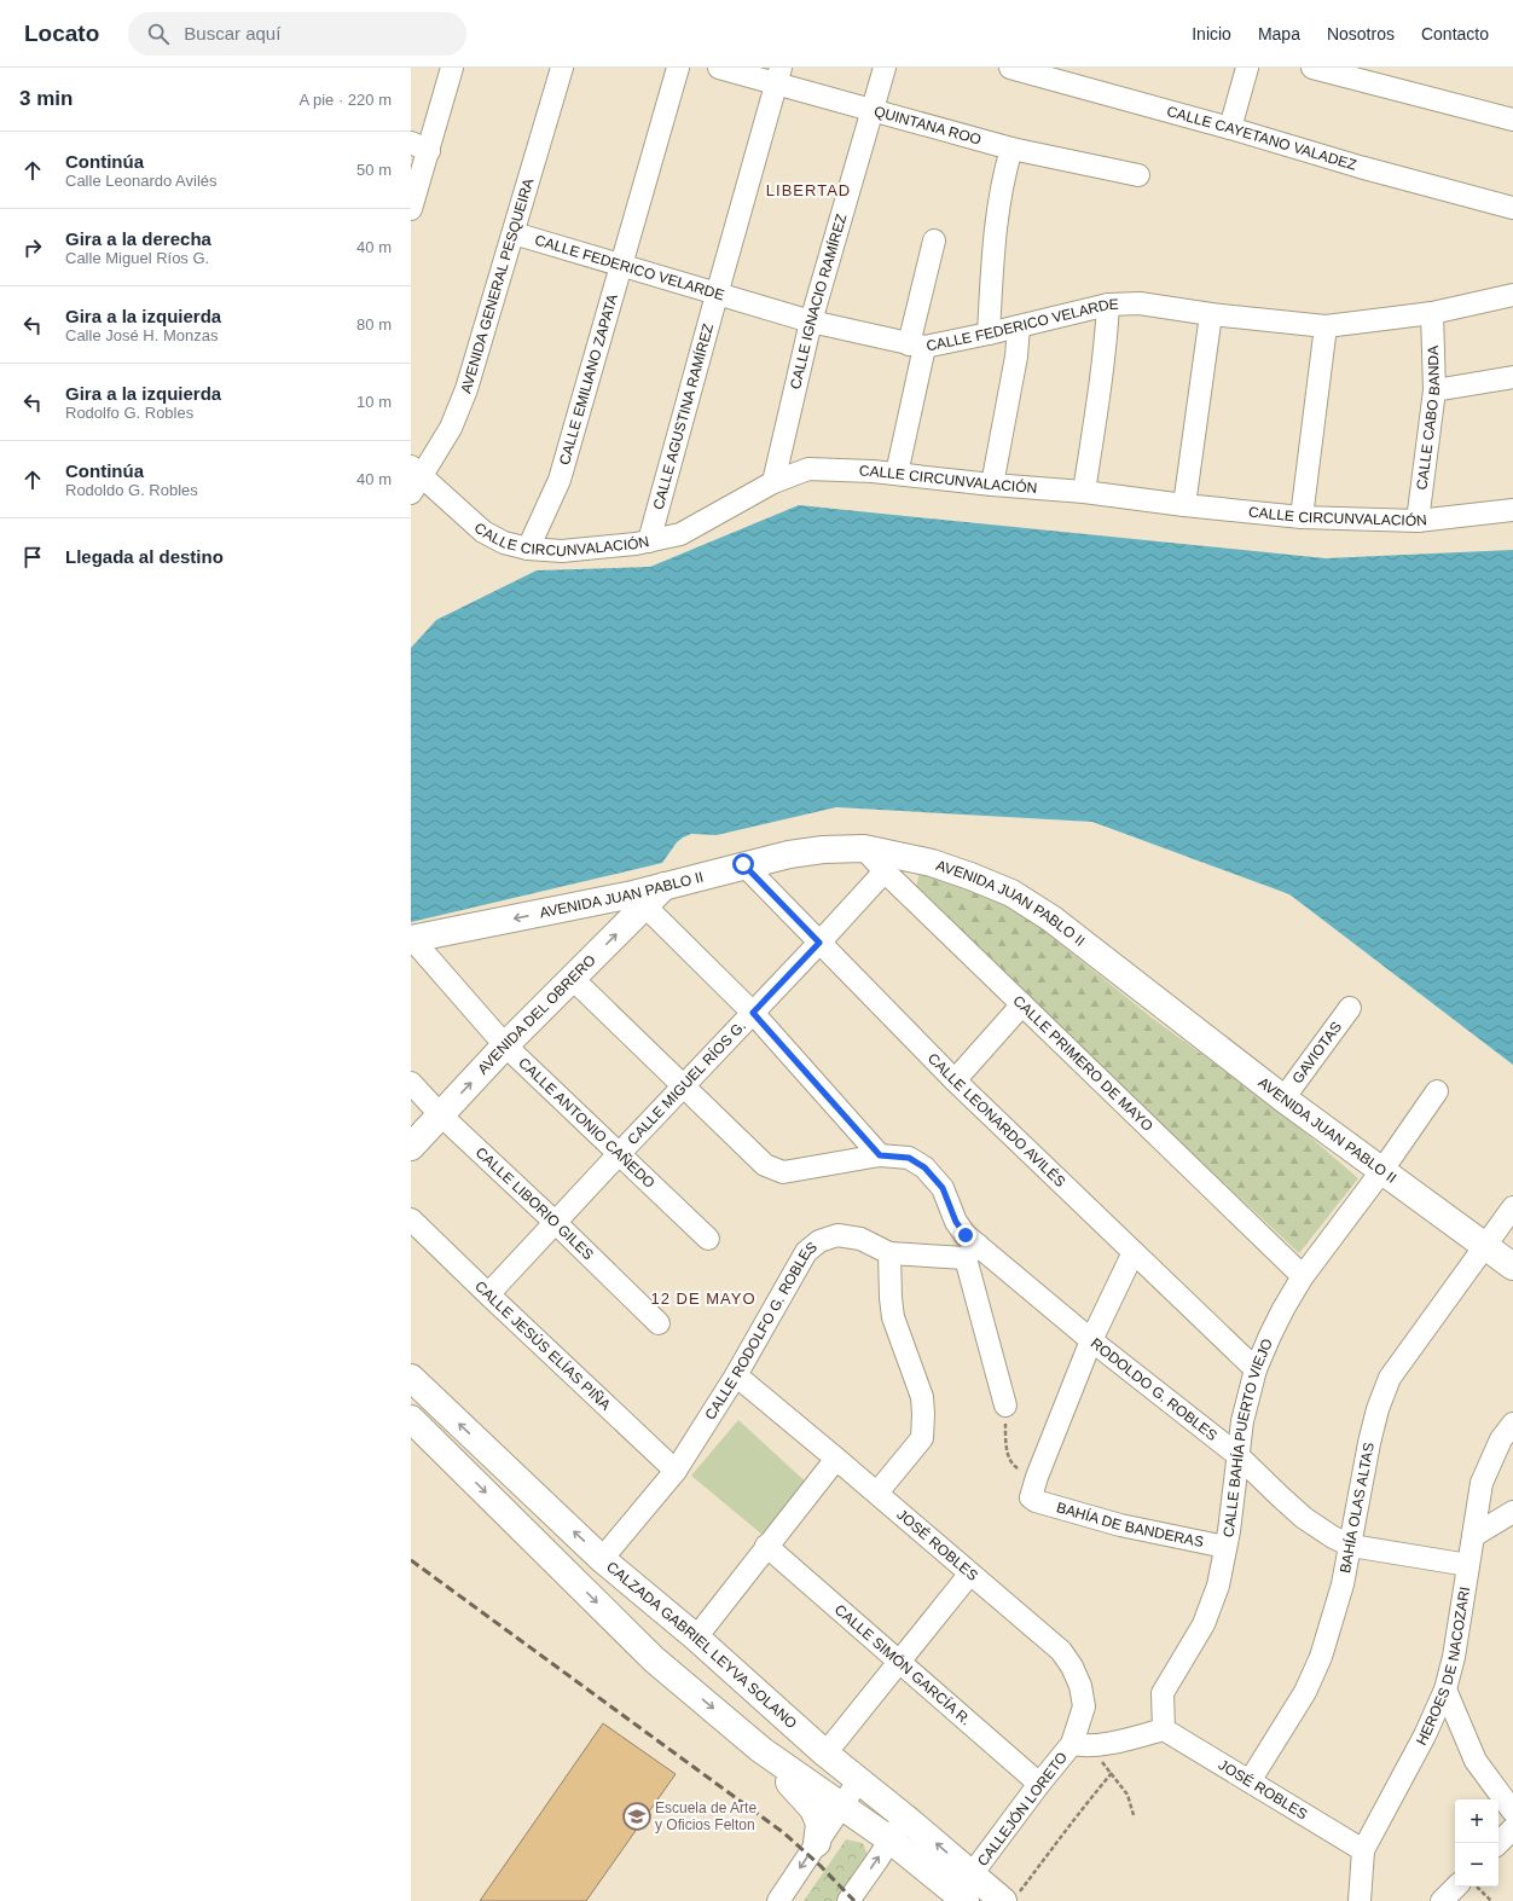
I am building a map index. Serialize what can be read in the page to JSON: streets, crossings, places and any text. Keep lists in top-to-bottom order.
{
  "streets": {
    "main road": ["AVENIDA JUAN PABLO II", "AVENIDA DEL OBRERO", "CALZADA GABRIEL LEYVA SOLANO"],
    "street": [
      "QUINTANA ROO",
      "CALLE CAYETANO VALADEZ",
      "CALLE FEDERICO VELARDE",
      "AVENIDA GENERAL PESQUEIRA",
      "CALLE IGNACIO RAMÍREZ",
      "CALLE EMILIANO ZAPATA",
      "CALLE AGUSTINA RAMÍREZ",
      "CALLE CABO BANDA",
      "CALLE CIRCUNVALACIÓN",
      "GAVIOTAS",
      "CALLE PRIMERO DE MAYO",
      "CALLE MIGUEL RÍOS G.",
      "CALLE LEONARDO AVILÉS",
      "CALLE ANTONIO CAÑEDO",
      "CALLE LIBORIO GILES",
      "CALLE RODOLFO G. ROBLES",
      "CALLE JESÚS ELÍAS PIÑA",
      "RODOLDO G. ROBLES",
      "CALLE BAHÍA PUERTO VIEJO",
      "BAHÍA OLAS ALTAS",
      "BAHÍA DE BANDERAS",
      "JOSÉ ROBLES",
      "CALLE SIMÓN GARCÍA R.",
      "HEROES DE NACOZARI",
      "CALLEJÓN LORETO"
    ]
  },
  "crossings": [
    ["QUINTANA ROO", "CALLE IGNACIO RAMÍREZ"],
    ["QUINTANA ROO", "CALLE AGUSTINA RAMÍREZ"],
    ["CALLE FEDERICO VELARDE", "AVENIDA GENERAL PESQUEIRA"],
    ["CALLE FEDERICO VELARDE", "CALLE IGNACIO RAMÍREZ"],
    ["CALLE FEDERICO VELARDE", "CALLE EMILIANO ZAPATA"],
    ["CALLE FEDERICO VELARDE", "CALLE AGUSTINA RAMÍREZ"],
    ["CALLE FEDERICO VELARDE", "CALLE CABO BANDA"],
    ["AVENIDA GENERAL PESQUEIRA", "CALLE CIRCUNVALACIÓN"],
    ["CALLE IGNACIO RAMÍREZ", "CALLE CIRCUNVALACIÓN"],
    ["CALLE EMILIANO ZAPATA", "CALLE CIRCUNVALACIÓN"],
    ["CALLE AGUSTINA RAMÍREZ", "CALLE CIRCUNVALACIÓN"],
    ["CALLE CABO BANDA", "CALLE CIRCUNVALACIÓN"],
    ["AVENIDA JUAN PABLO II", "AVENIDA DEL OBRERO"],
    ["AVENIDA JUAN PABLO II", "GAVIOTAS"],
    ["AVENIDA JUAN PABLO II", "CALLE PRIMERO DE MAYO"],
    ["AVENIDA JUAN PABLO II", "CALLE LEONARDO AVILÉS"],
    ["AVENIDA JUAN PABLO II", "CALLE ANTONIO CAÑEDO"],
    ["AVENIDA JUAN PABLO II", "CALLE BAHÍA PUERTO VIEJO"],
    ["AVENIDA JUAN PABLO II", "BAHÍA OLAS ALTAS"],
    ["AVENIDA DEL OBRERO", "CALLE ANTONIO CAÑEDO"],
    ["AVENIDA DEL OBRERO", "CALLE LIBORIO GILES"],
    ["CALLE PRIMERO DE MAYO", "CALLE MIGUEL RÍOS G."],
    ["CALLE PRIMERO DE MAYO", "CALLE BAHÍA PUERTO VIEJO"],
    ["CALLE MIGUEL RÍOS G.", "CALLE LEONARDO AVILÉS"],
    ["CALLE MIGUEL RÍOS G.", "CALLE ANTONIO CAÑEDO"],
    ["CALLE MIGUEL RÍOS G.", "CALLE LIBORIO GILES"],
    ["CALLE MIGUEL RÍOS G.", "CALLE JESÚS ELÍAS PIÑA"],
    ["CALLE LEONARDO AVILÉS", "CALLE BAHÍA PUERTO VIEJO"],
    ["CALLE RODOLFO G. ROBLES", "CALLE JESÚS ELÍAS PIÑA"],
    ["CALLE RODOLFO G. ROBLES", "RODOLDO G. ROBLES"],
    ["CALLE RODOLFO G. ROBLES", "JOSÉ ROBLES"],
    ["CALLE RODOLFO G. ROBLES", "CALZADA GABRIEL LEYVA SOLANO"],
    ["RODOLDO G. ROBLES", "CALLE BAHÍA PUERTO VIEJO"],
    ["RODOLDO G. ROBLES", "BAHÍA OLAS ALTAS"],
    ["RODOLDO G. ROBLES", "HEROES DE NACOZARI"],
    ["CALLE BAHÍA PUERTO VIEJO", "BAHÍA DE BANDERAS"],
    ["CALLE BAHÍA PUERTO VIEJO", "JOSÉ ROBLES"],
    ["BAHÍA OLAS ALTAS", "JOSÉ ROBLES"],
    ["JOSÉ ROBLES", "HEROES DE NACOZARI"],
    ["JOSÉ ROBLES", "CALLEJÓN LORETO"],
    ["CALZADA GABRIEL LEYVA SOLANO", "CALLEJÓN LORETO"],
    ["CALLE SIMÓN GARCÍA R.", "CALLEJÓN LORETO"]
  ],
  "one_way": ["AVENIDA DEL OBRERO"],
  "districts": ["LIBERTAD", "12 DE MAYO"],
  "places": {
    "school or university": ["Escuela de Arte y Oficios Felton"]
  },
  "page": {
    "header": "Locato",
    "search": "Buscar aquí",
    "nav": [
      "Inicio",
      "Mapa",
      "Nosotros",
      "Contacto"
    ],
    "heading": ["3 min", "A pie · 220 m"],
    "list": [
      ["Continúa", "Calle Leonardo Avilés", "50 m"],
      ["Gira a la derecha", "Calle Miguel Ríos G.", "40 m"],
      ["Gira a la izquierda", "Calle José H. Monzas", "80 m"],
      ["Gira a la izquierda", "Rodolfo G. Robles", "10 m"],
      ["Continúa", "Rodoldo G. Robles", "40 m"],
      "Llegada al destino"
    ],
    "map_buttons": ["+", "−"]
  }
}
